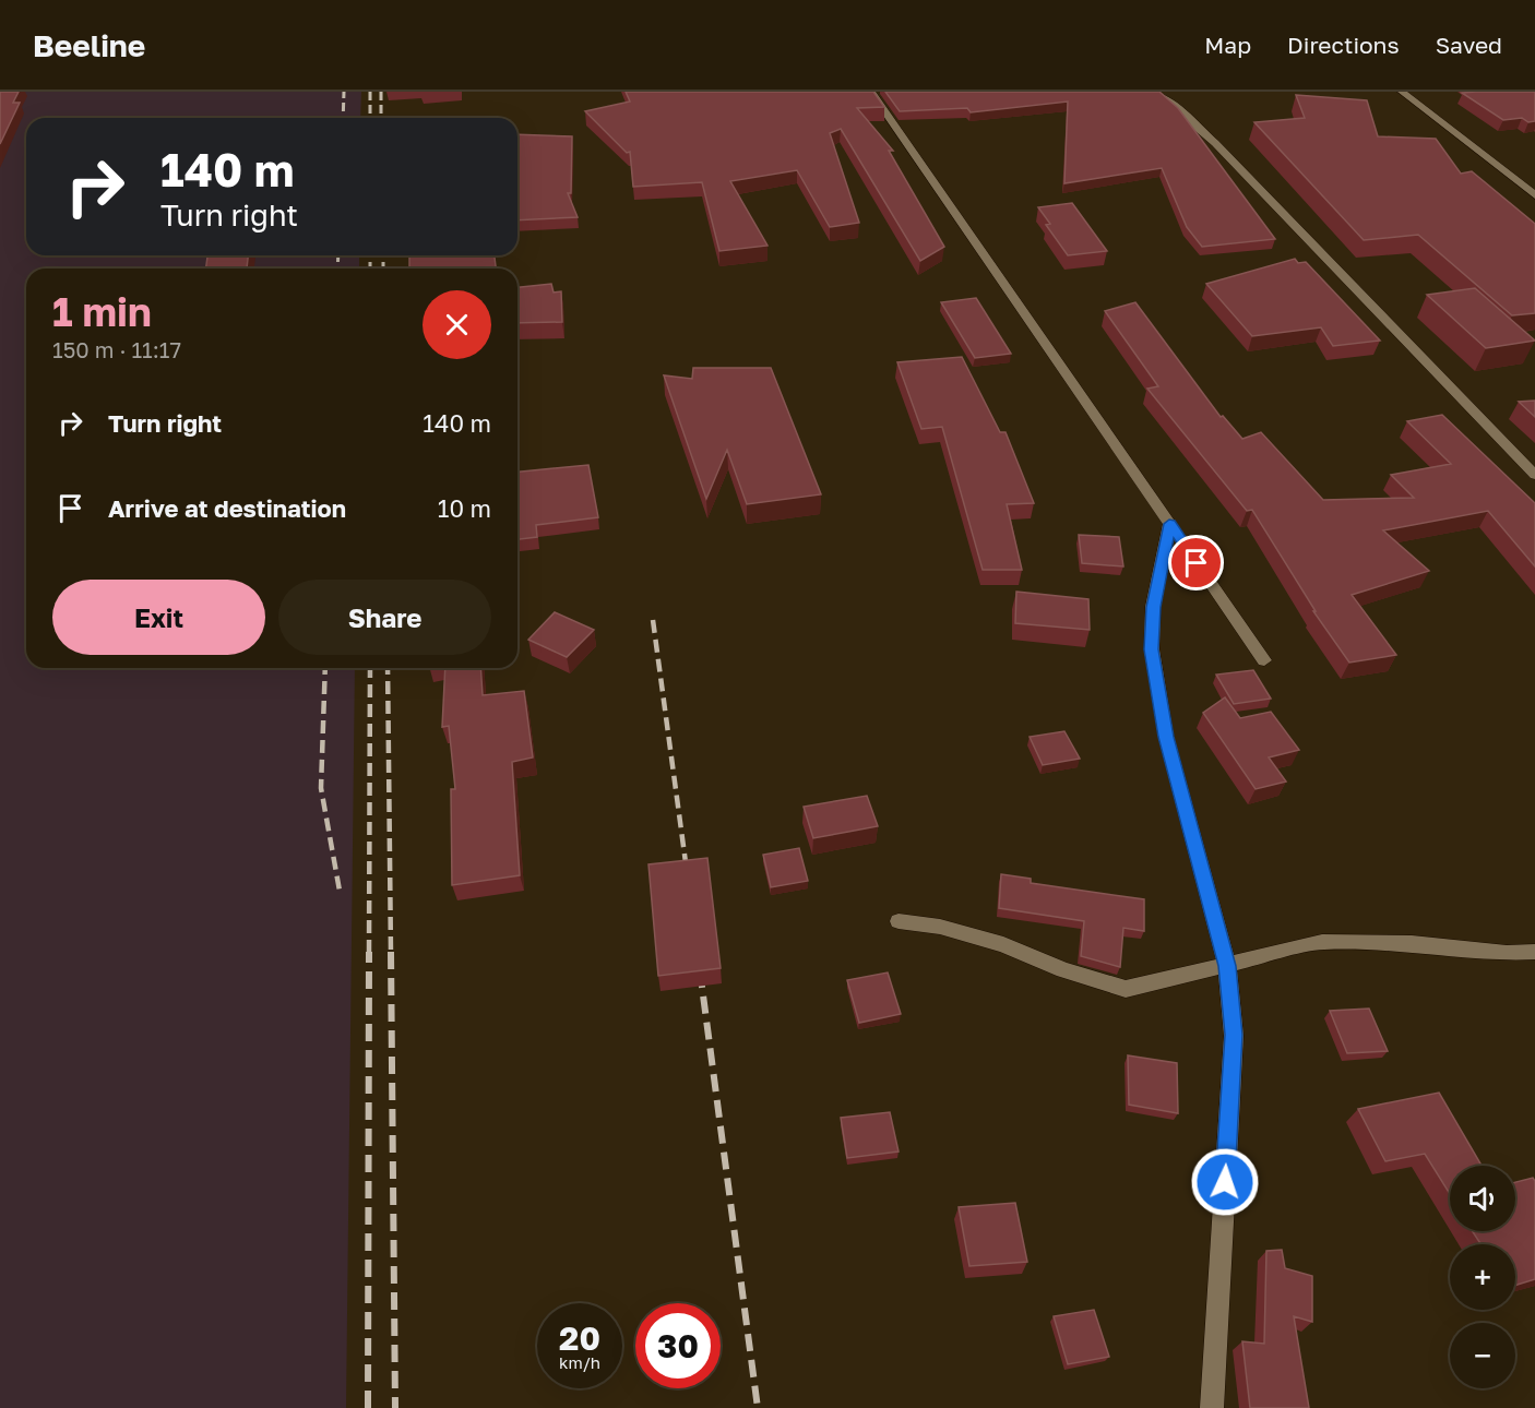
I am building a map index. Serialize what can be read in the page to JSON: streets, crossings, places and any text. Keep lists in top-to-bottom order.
{
  "page": {
    "header": "Beeline",
    "nav": ["Map", "Directions", "Saved"],
    "turn": ["140 m", "Turn right"],
    "heading": ["1 min", "150 m · 11:17"],
    "list": [
      {
        "name": "Turn right",
        "value": "140 m"
      },
      {
        "name": "Arrive at destination",
        "value": "10 m"
      }
    ],
    "buttons": ["Exit", "Share"],
    "map_buttons": ["+", "−"],
    "speed": "20 km/h",
    "limit": "30"
  }
}
